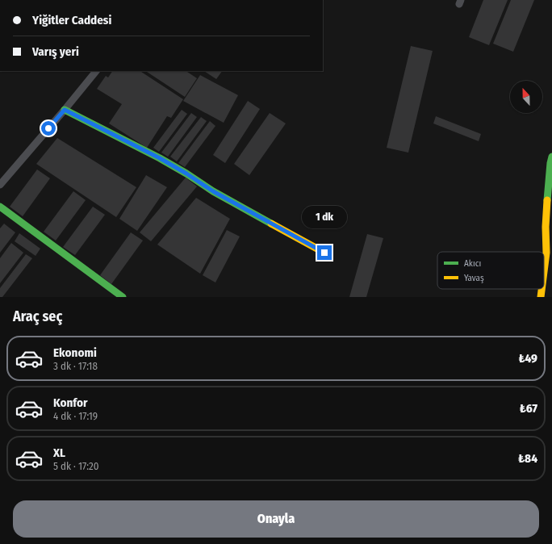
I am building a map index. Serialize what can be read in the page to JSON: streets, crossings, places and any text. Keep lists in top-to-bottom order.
{
  "legend": ["Akıcı", "Yavaş"],
  "north": "top",
  "page": {
    "banner": ["Yiğitler Caddesi", "Varış yeri"],
    "bubble": "1 dk",
    "heading": "Araç seç",
    "list": [
      {
        "name": "Ekonomi",
        "note": "3 dk · 17:18",
        "value": "₺49"
      },
      {
        "name": "Konfor",
        "note": "4 dk · 17:19",
        "value": "₺67"
      },
      {
        "name": "XL",
        "note": "5 dk · 17:20",
        "value": "₺84"
      }
    ],
    "buttons": "Onayla"
  }
}
